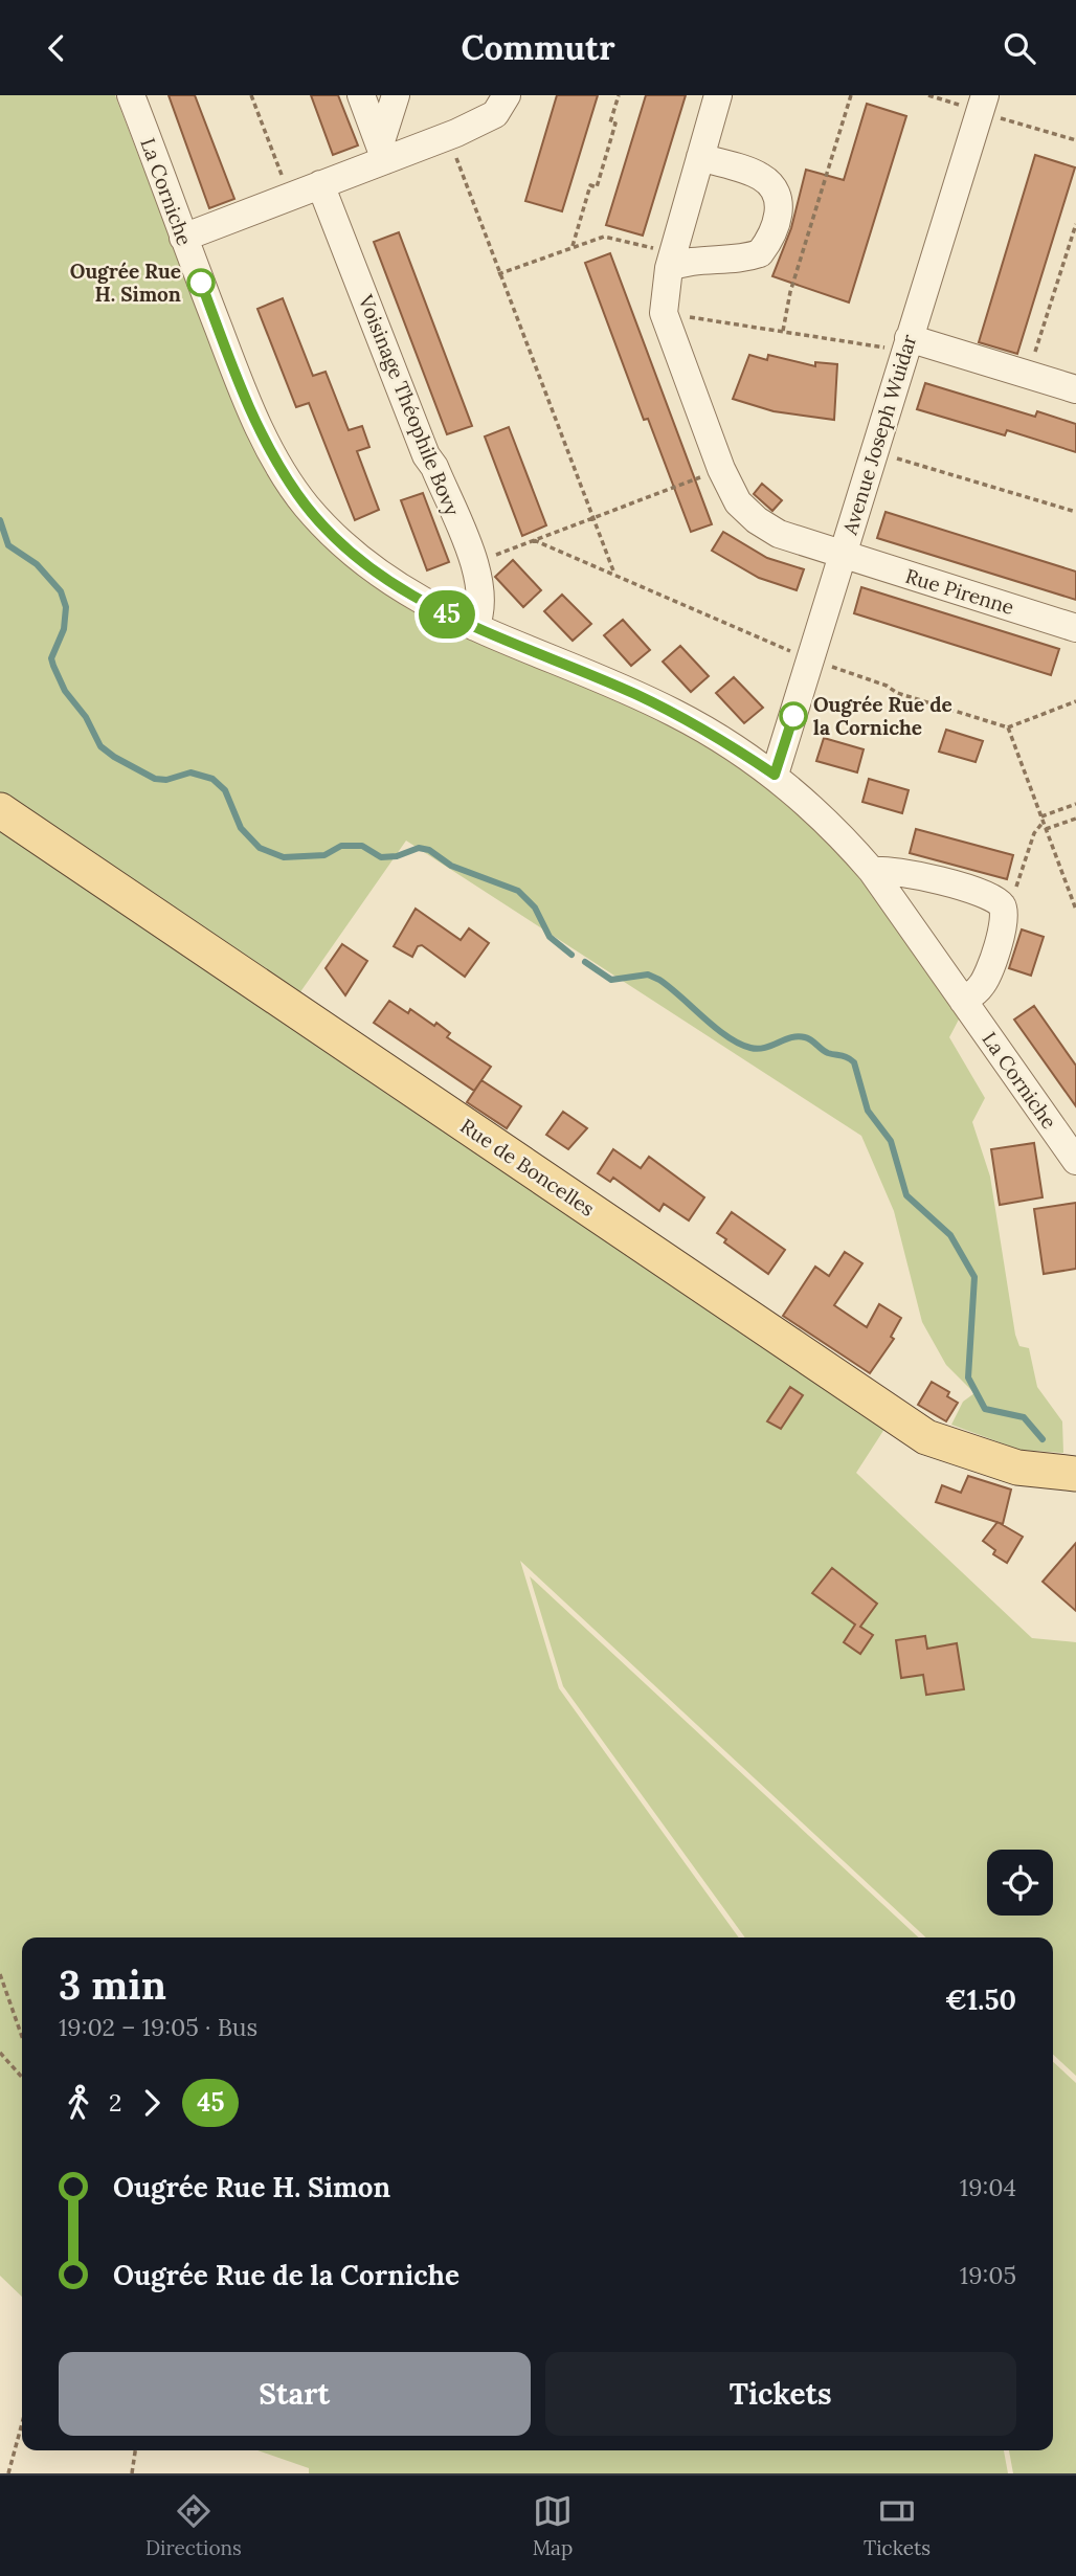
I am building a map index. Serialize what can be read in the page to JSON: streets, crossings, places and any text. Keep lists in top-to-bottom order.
{
  "streets": {
    "main road": ["Rue de Boncelles"],
    "street": [
      "La Corniche",
      "Voisinage Théophile Bovy",
      "Avenue Joseph Wuidar",
      "Rue Pirenne"
    ]
  },
  "crossings": [
    ["La Corniche", "Voisinage Théophile Bovy"],
    ["La Corniche", "Avenue Joseph Wuidar"],
    ["Avenue Joseph Wuidar", "Rue Pirenne"]
  ],
  "places": ["Ougrée Rue H. Simon", "Ougrée Rue de la Corniche"],
  "lines": ["bus line 45"],
  "page": {
    "header": "Commutr",
    "on_map": "45",
    "heading": ["3 min", "19:02 – 19:05 · Bus", "€1.50"],
    "legs": ["2", "45"],
    "list": [
      {
        "name": "Ougrée Rue H. Simon",
        "value": "19:04"
      },
      {
        "name": "Ougrée Rue de la Corniche",
        "value": "19:05"
      }
    ],
    "buttons": ["Start", "Tickets"],
    "tabs": ["Directions", "Map", "Tickets"]
  }
}
